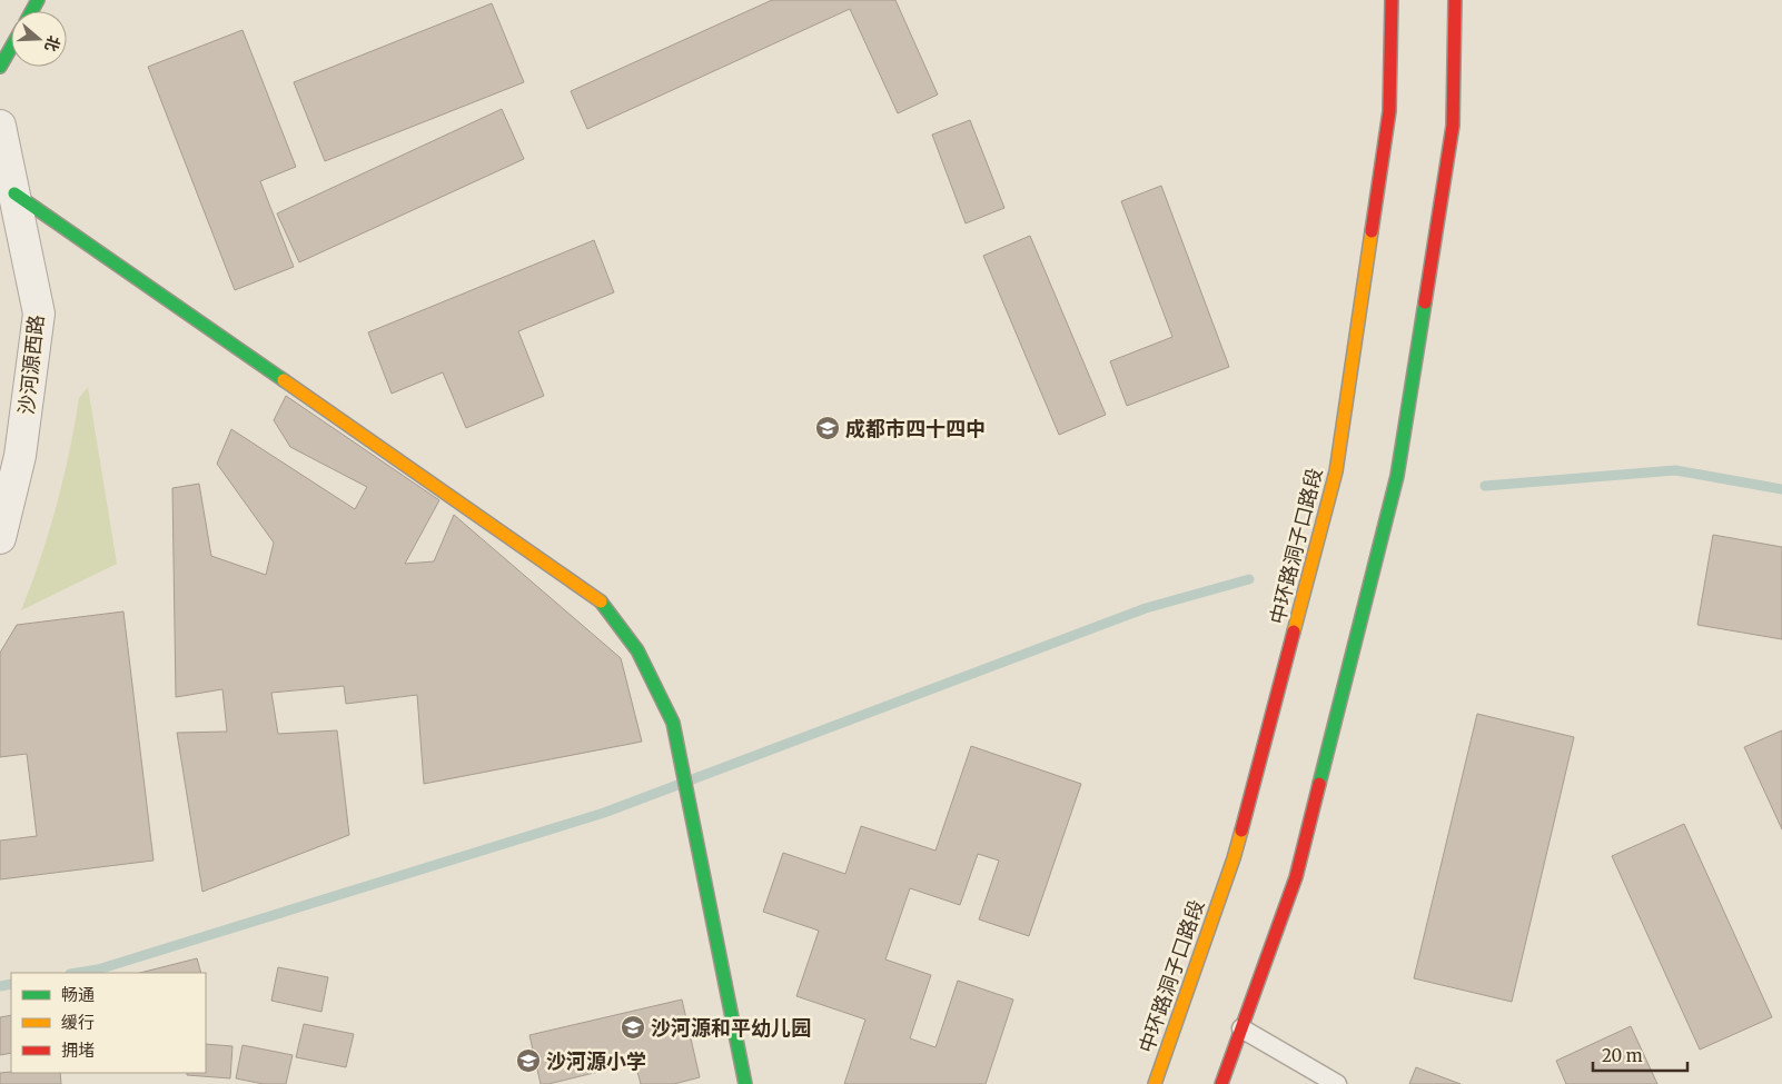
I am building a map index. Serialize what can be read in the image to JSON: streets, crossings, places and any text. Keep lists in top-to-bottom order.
{
  "streets": {
    "main road": ["中环路洞子口路段"],
    "street": ["沙河源西路"]
  },
  "places": {
    "school or university": ["成都市四十四中", "沙河源和平幼儿园", "沙河源小学"]
  },
  "legend": ["畅通", "缓行", "拥堵"],
  "scale_bar": "20 m",
  "north": "right"
}
